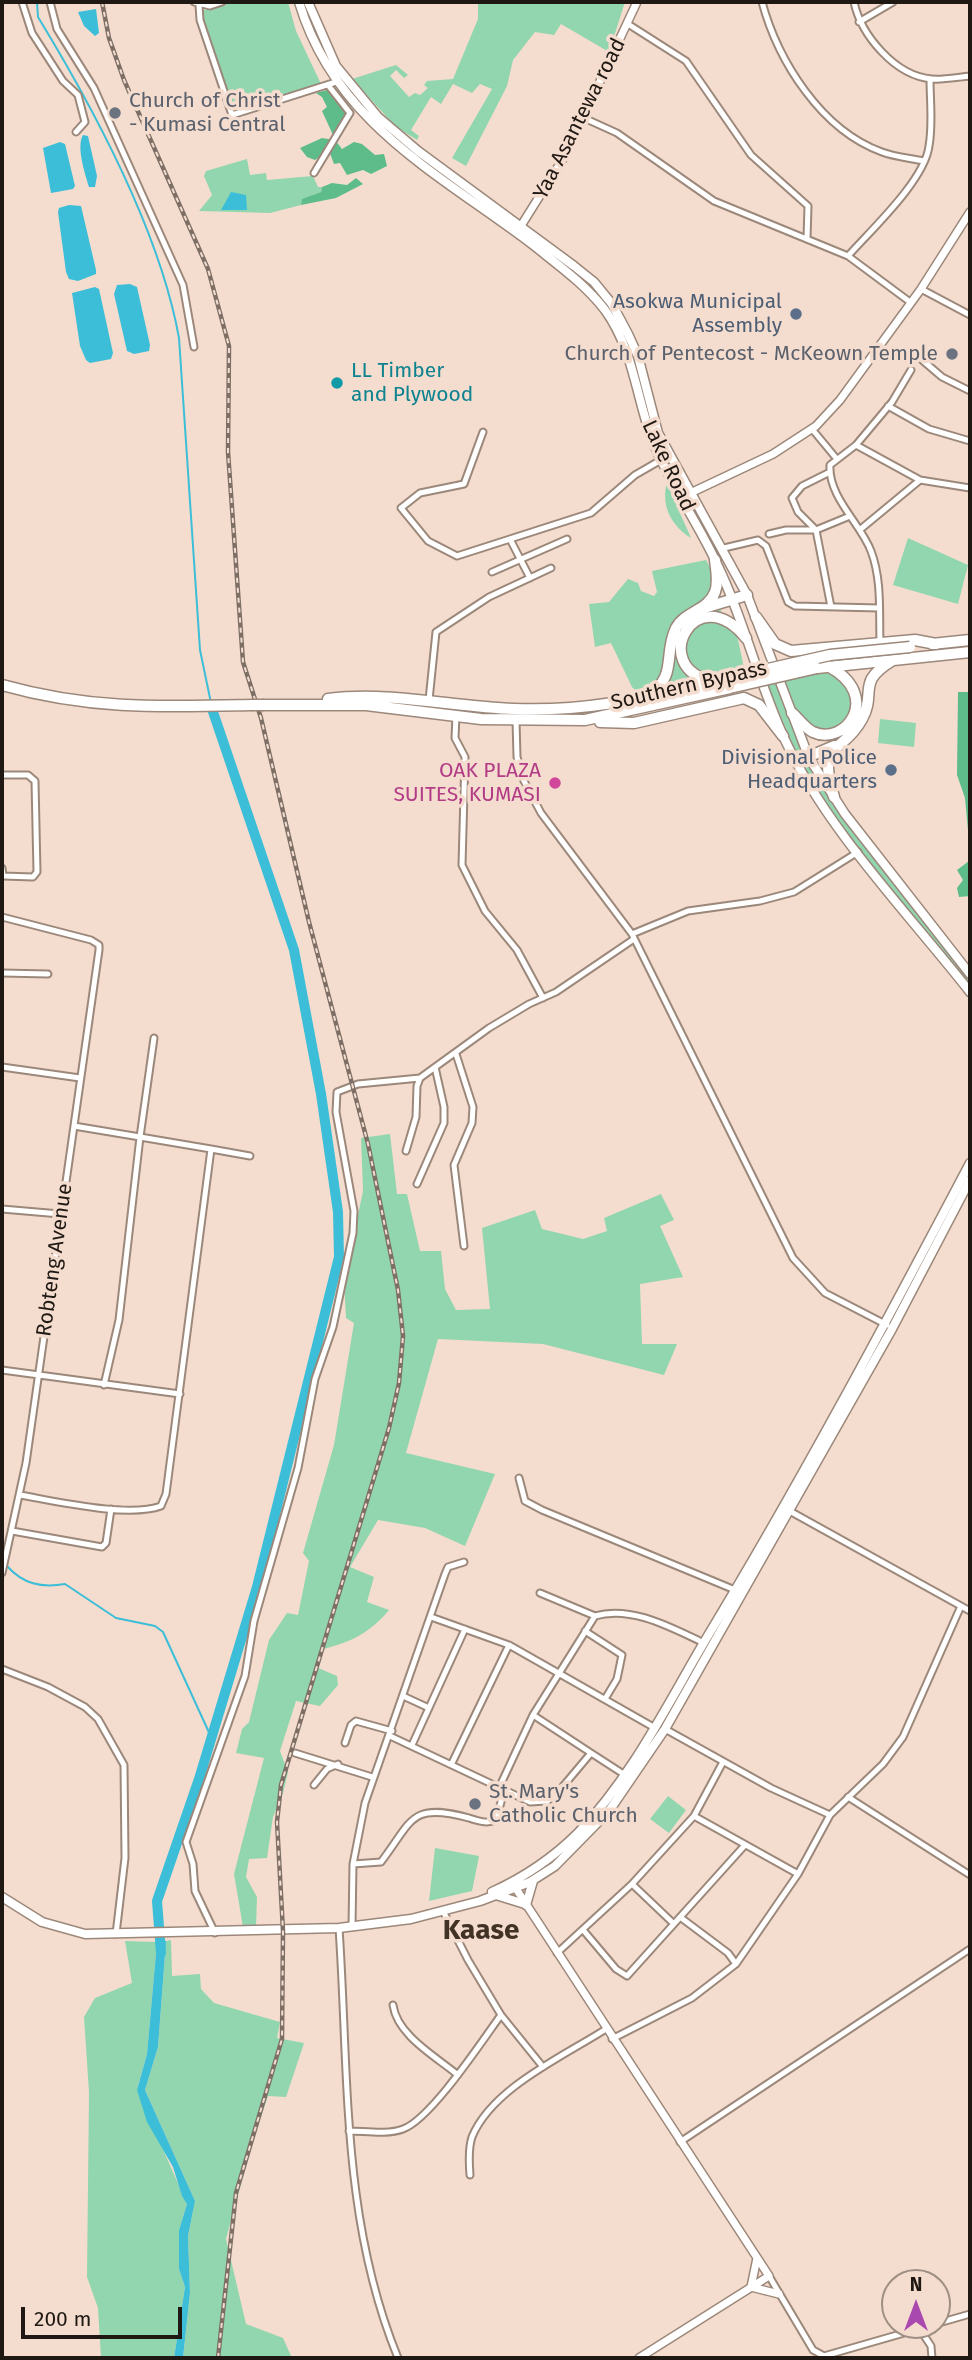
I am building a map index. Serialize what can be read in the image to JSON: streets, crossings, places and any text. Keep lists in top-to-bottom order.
{
  "streets": {
    "highway": ["Southern Bypass"],
    "main road": ["Lake Road"],
    "street": ["Yaa Asantewa road", "Robteng Avenue"]
  },
  "crossings": [
    ["Yaa Asantewa road", "Lake Road"]
  ],
  "districts": ["Kaase"],
  "places": [
    "Church of Christ - Kumasi Central",
    "Asokwa Municipal Assembly",
    "Church of Pentecost - McKeown Temple",
    "LL Timber and Plywood",
    "Divisional Police Headquarters",
    "OAK PLAZA SUITES, KUMASI",
    "St. Mary's Catholic Church"
  ],
  "scale_bar": "200 m",
  "north": "top"
}
